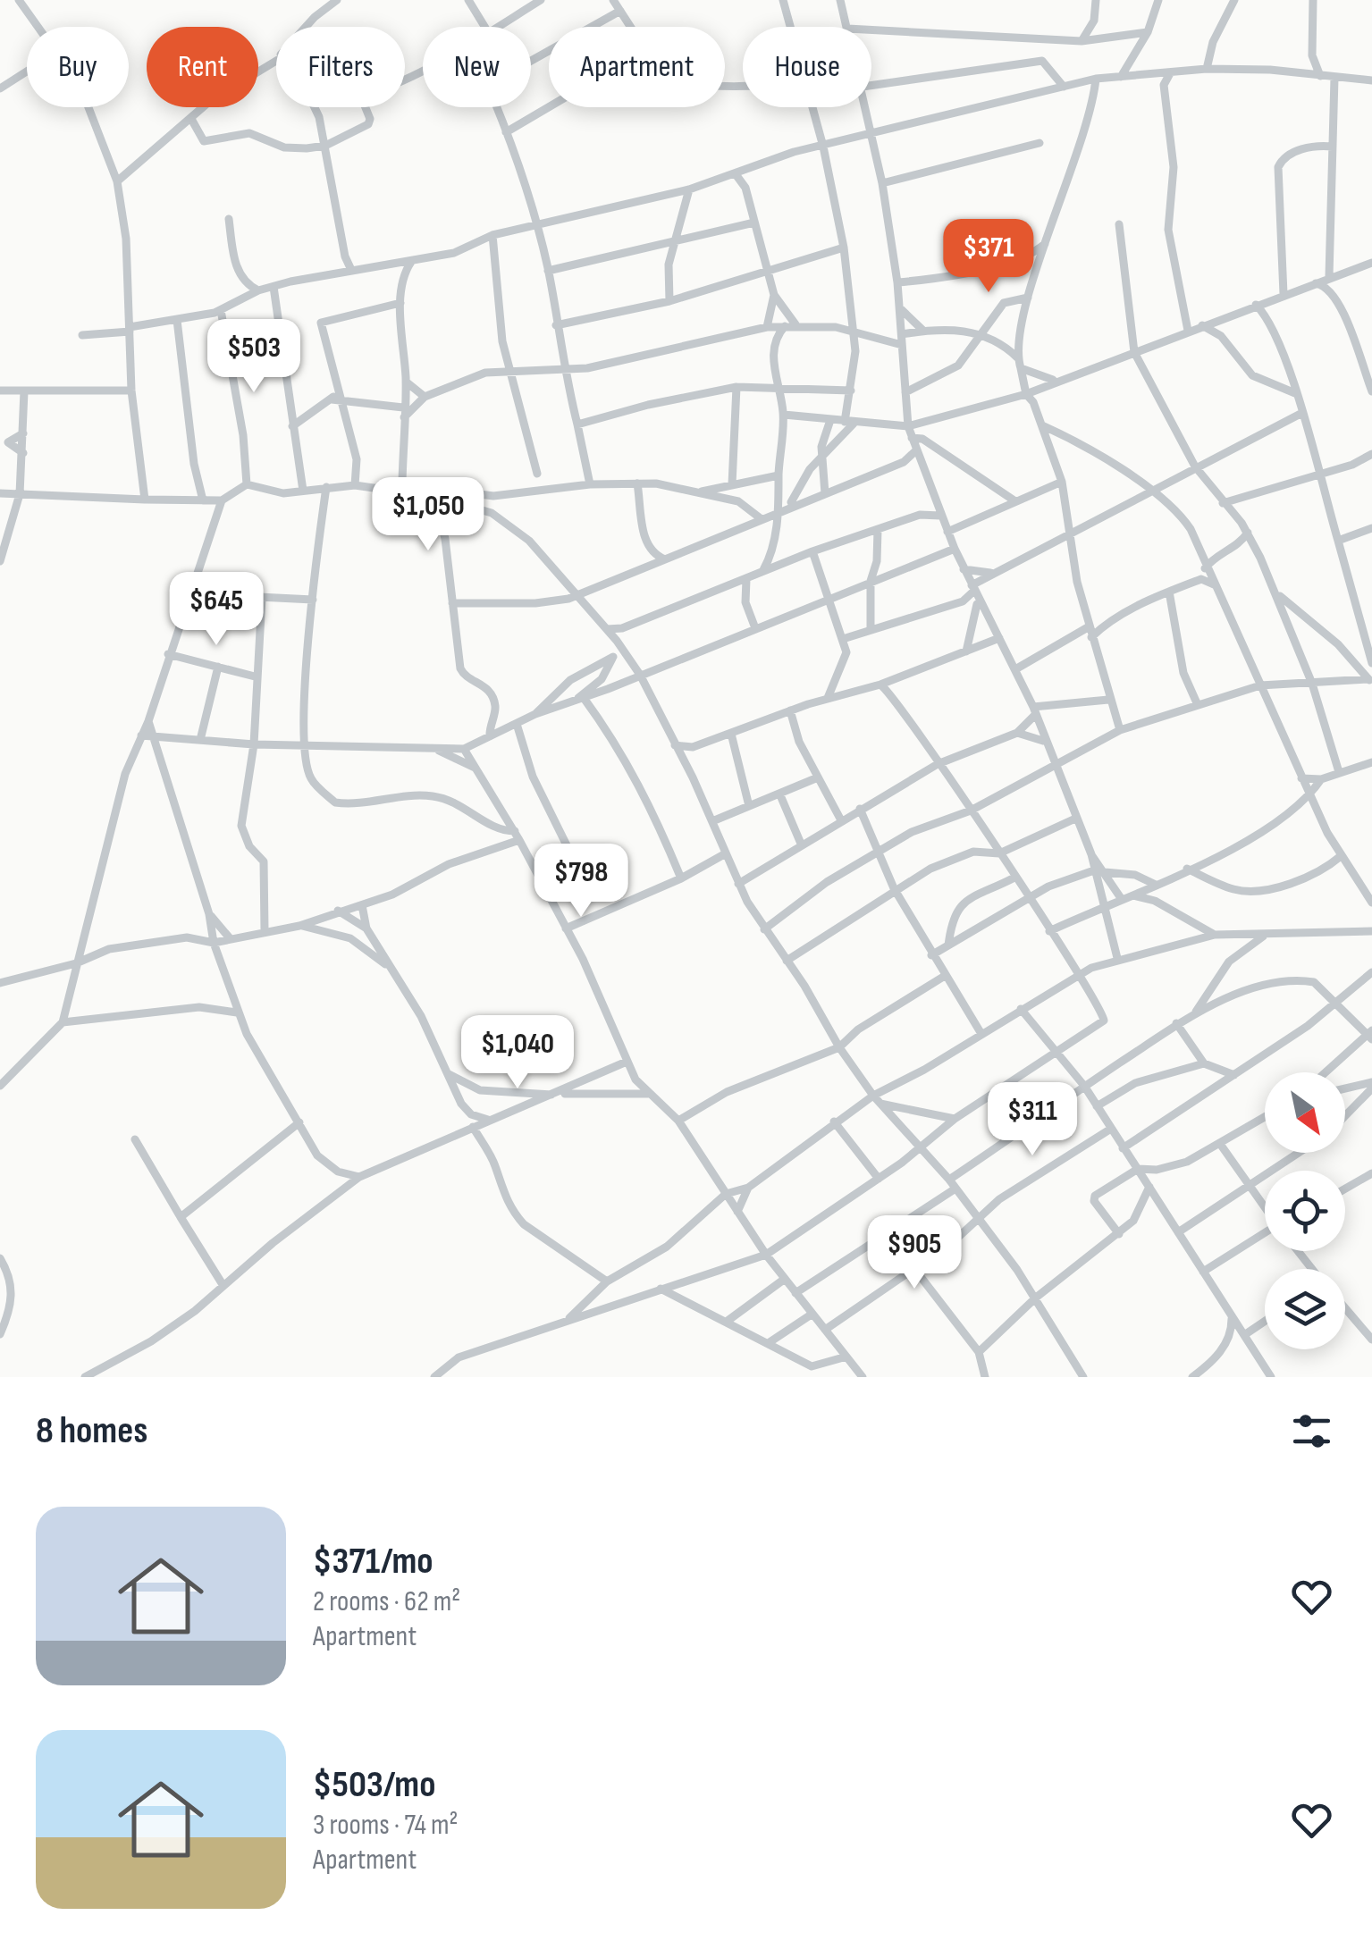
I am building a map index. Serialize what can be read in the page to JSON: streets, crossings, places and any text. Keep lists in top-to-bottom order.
{
  "north": "bottom right",
  "page": {
    "chip": [
      "Buy",
      "Rent",
      "Filters",
      "New",
      "Apartment",
      "House"
    ],
    "price": [
      "$371",
      "$503",
      "$1,050",
      "$645",
      "$798",
      "$1,040",
      "$311",
      "$905"
    ],
    "heading": "8 homes",
    "list": [
      {
        "name": "$371/mo",
        "note": "2 rooms · 62 m² · Apartment"
      },
      {
        "name": "$503/mo",
        "note": "3 rooms · 74 m² · Apartment"
      }
    ]
  }
}
